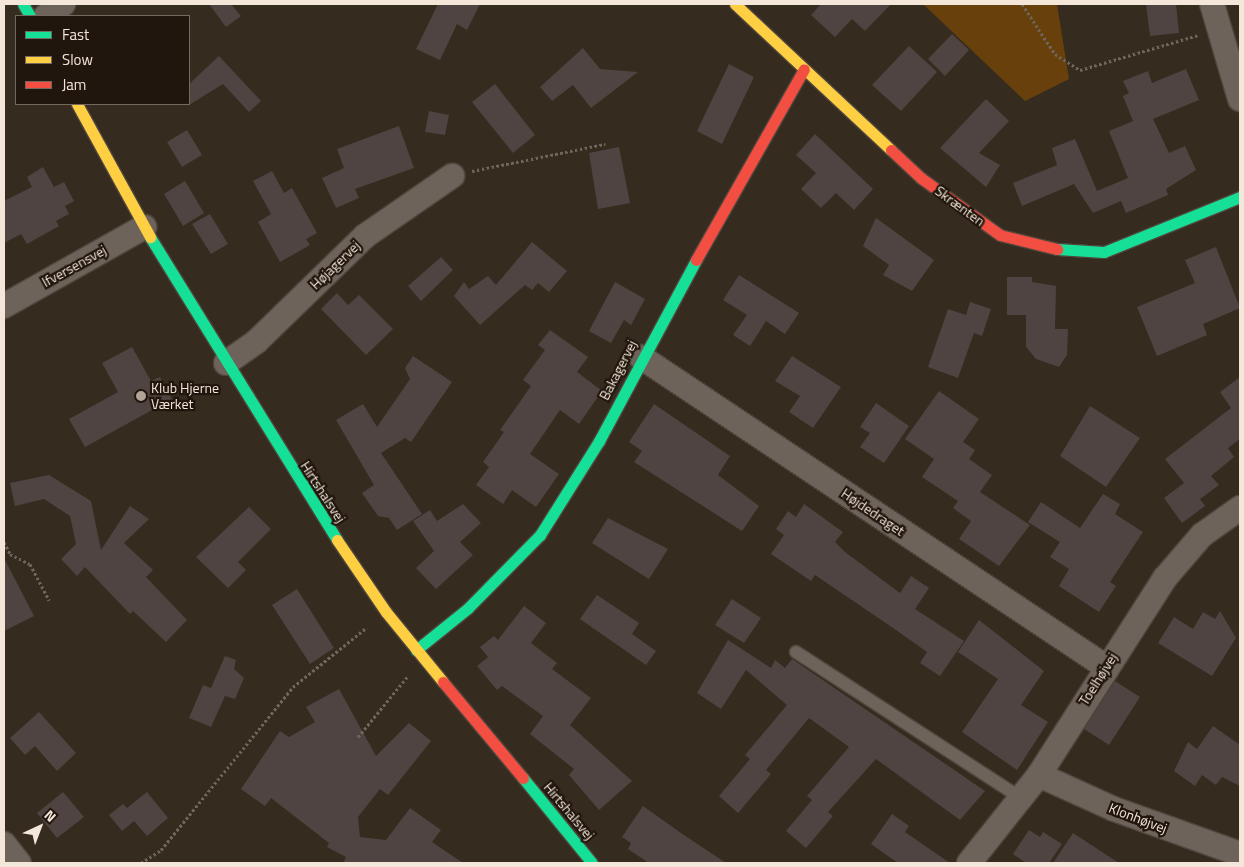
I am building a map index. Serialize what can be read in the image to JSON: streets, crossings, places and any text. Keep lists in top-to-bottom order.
{
  "streets": {
    "street": [
      "Skrænten",
      "Højagervej",
      "Ifversensvej",
      "Bakagervej",
      "Hirtshalsvej",
      "Højdedraget",
      "Toelhøjvej",
      "Klonhøjvej"
    ]
  },
  "crossings": [
    ["Skrænten", "Bakagervej"],
    ["Højagervej", "Hirtshalsvej"],
    ["Ifversensvej", "Hirtshalsvej"],
    ["Bakagervej", "Hirtshalsvej"],
    ["Bakagervej", "Højdedraget"],
    ["Højdedraget", "Toelhøjvej"],
    ["Toelhøjvej", "Klonhøjvej"]
  ],
  "places": ["Klub Hjerne Værket"],
  "legend": ["Fast", "Slow", "Jam"],
  "north": "top right"
}
